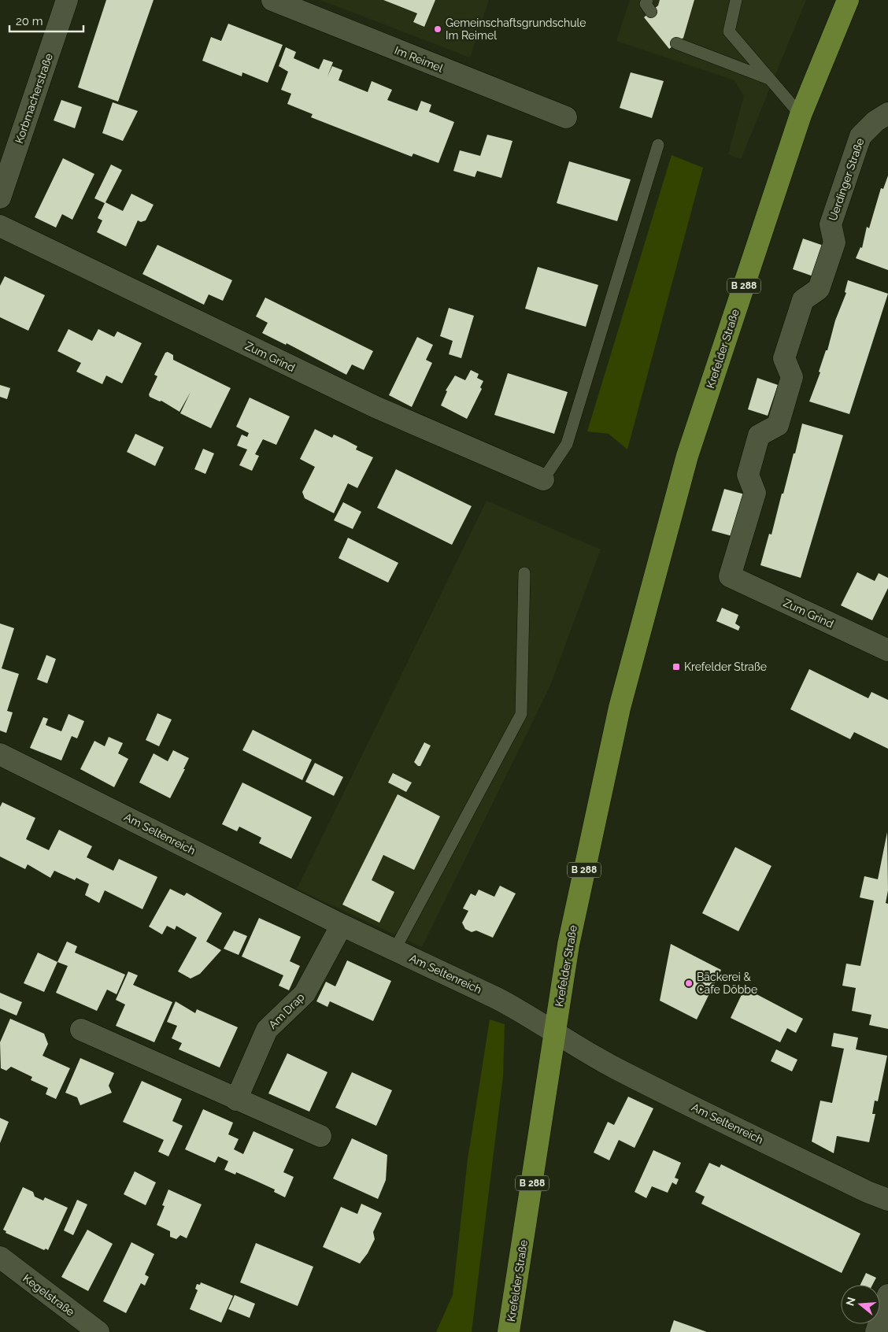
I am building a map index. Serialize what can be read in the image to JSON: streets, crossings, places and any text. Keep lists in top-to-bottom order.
{
  "streets": {
    "main road": ["B 288", "Krefelder Straße"],
    "street": [
      "Im Reimel",
      "Korbmacherstraße",
      "Uerdinger Straße",
      "Zum Grind",
      "Am Seltenreich",
      "Am Drap",
      "Kegelstraße"
    ]
  },
  "crossings": [
    ["Uerdinger Straße", "Zum Grind"],
    ["Krefelder Straße", "Am Seltenreich"],
    ["Am Seltenreich", "Am Drap"]
  ],
  "places": {
    "other": ["Gemeinschaftsgrundschule Im Reimel", "Bäckerei & Cafe Döbbe"],
    "transit": ["Krefelder Straße"]
  },
  "scale_bar": "20 m",
  "north": "left"
}
